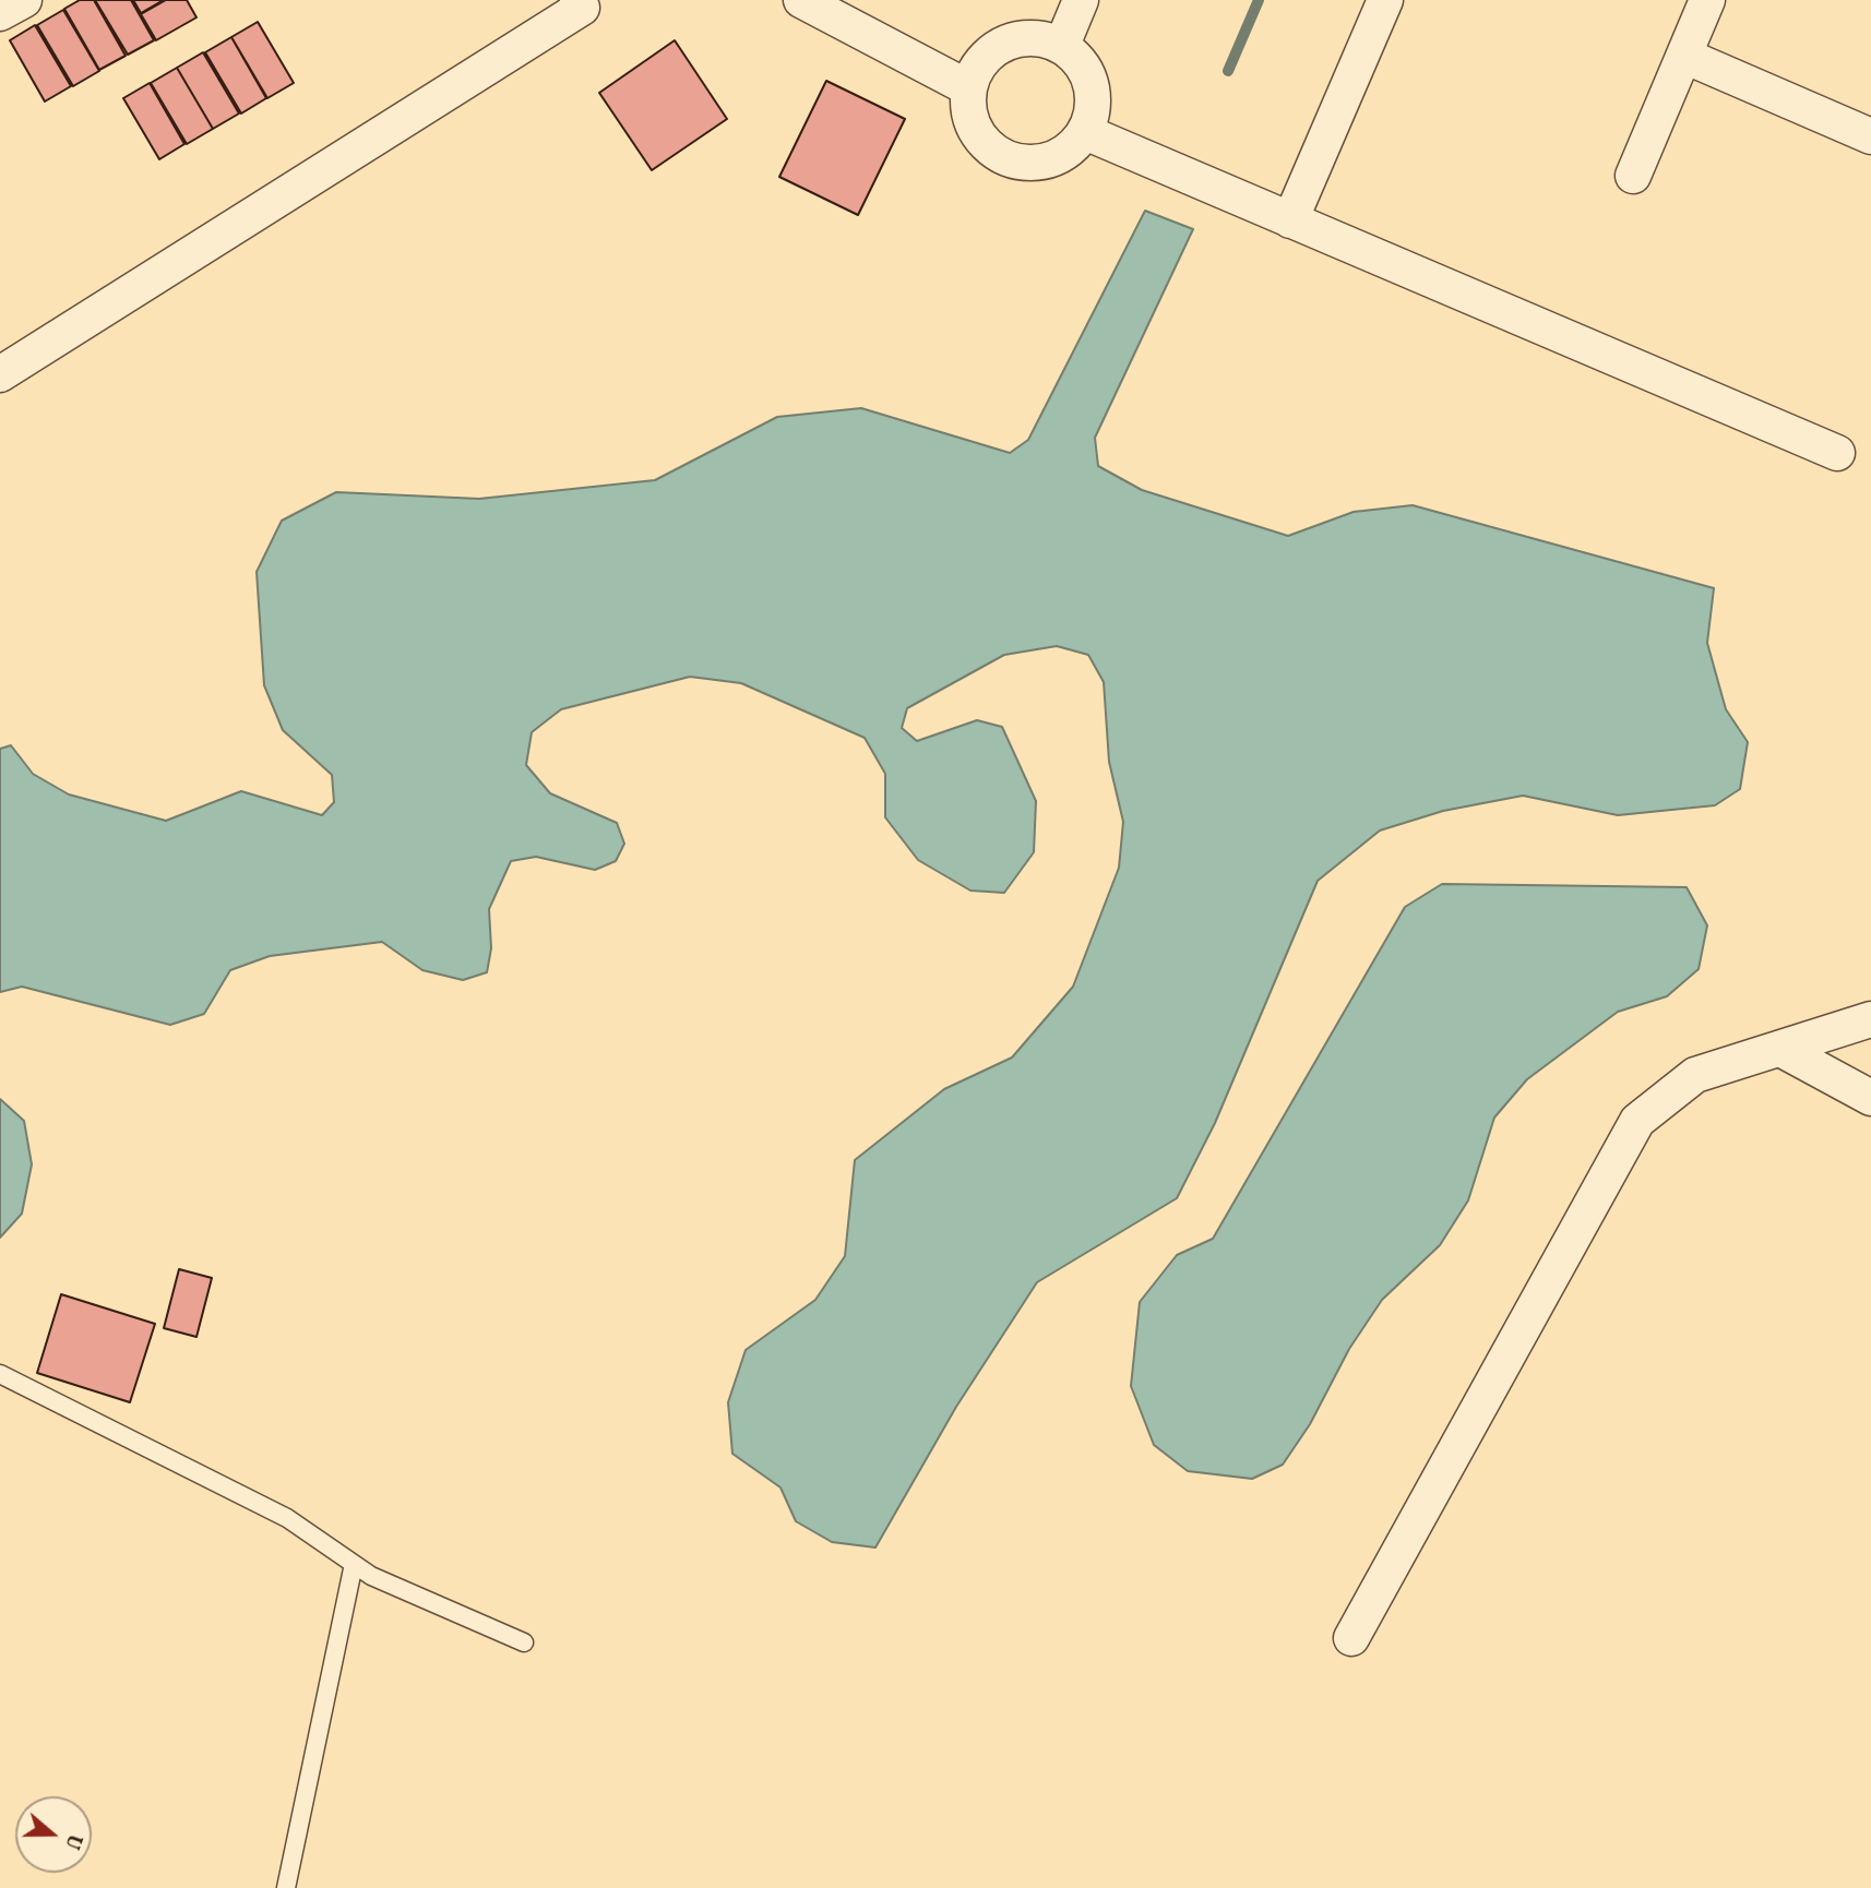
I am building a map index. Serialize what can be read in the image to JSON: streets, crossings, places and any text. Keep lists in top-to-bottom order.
{
  "north": "right"
}
